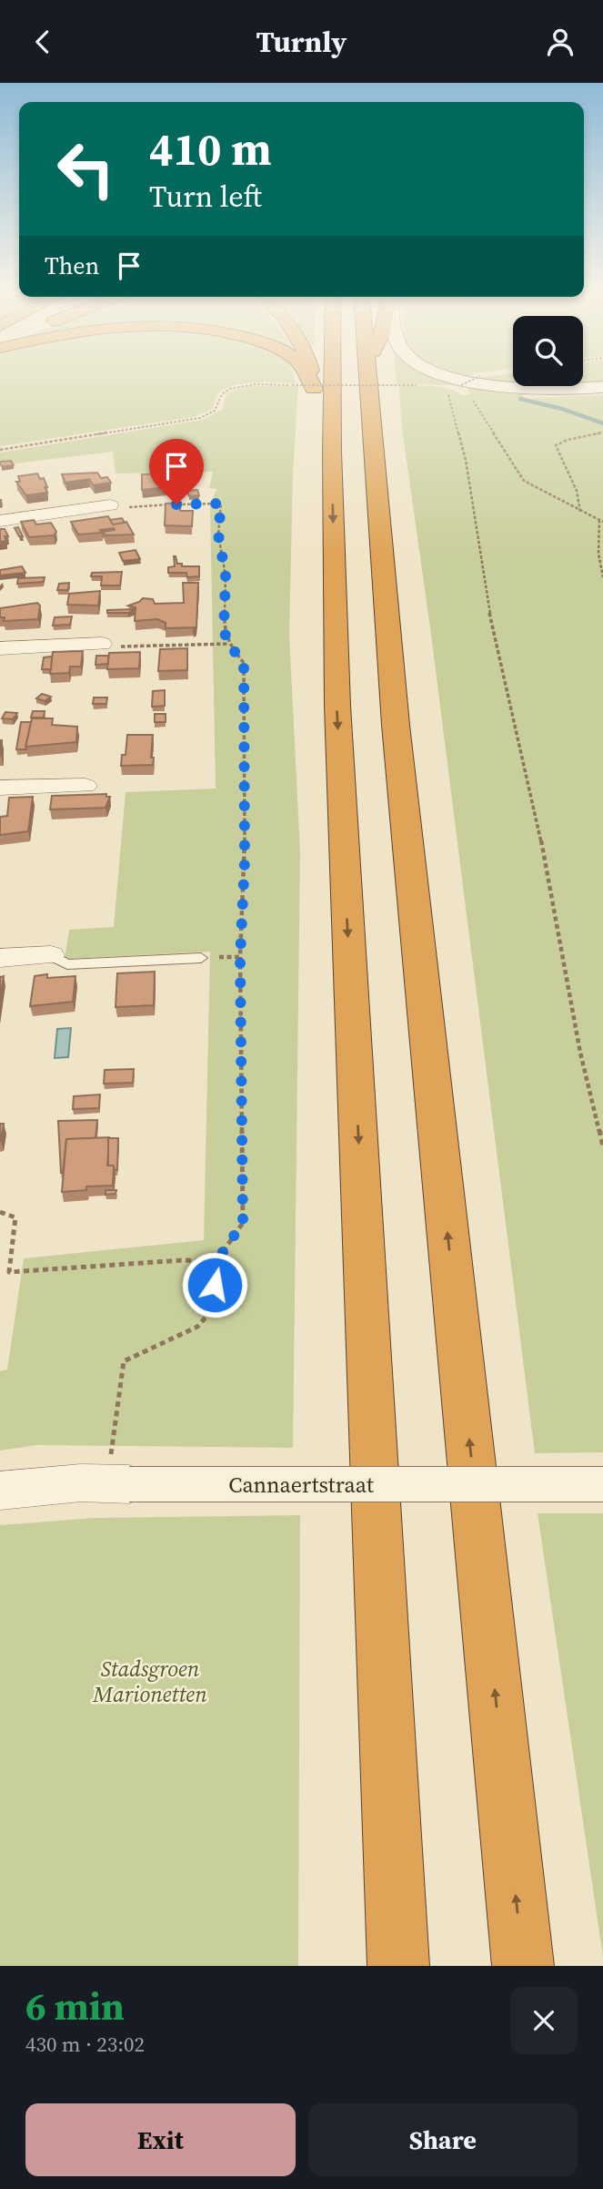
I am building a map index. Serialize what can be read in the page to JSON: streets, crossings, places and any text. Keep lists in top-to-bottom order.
{
  "streets": {
    "street": ["Cannaertstraat"]
  },
  "parks": ["Stadsgroen Marionetten"],
  "page": {
    "header": "Turnly",
    "turn": ["410 m", "Turn left"],
    "then": "Then",
    "heading": ["6 min", "430 m · 23:02"],
    "buttons": ["Exit", "Share"]
  }
}
